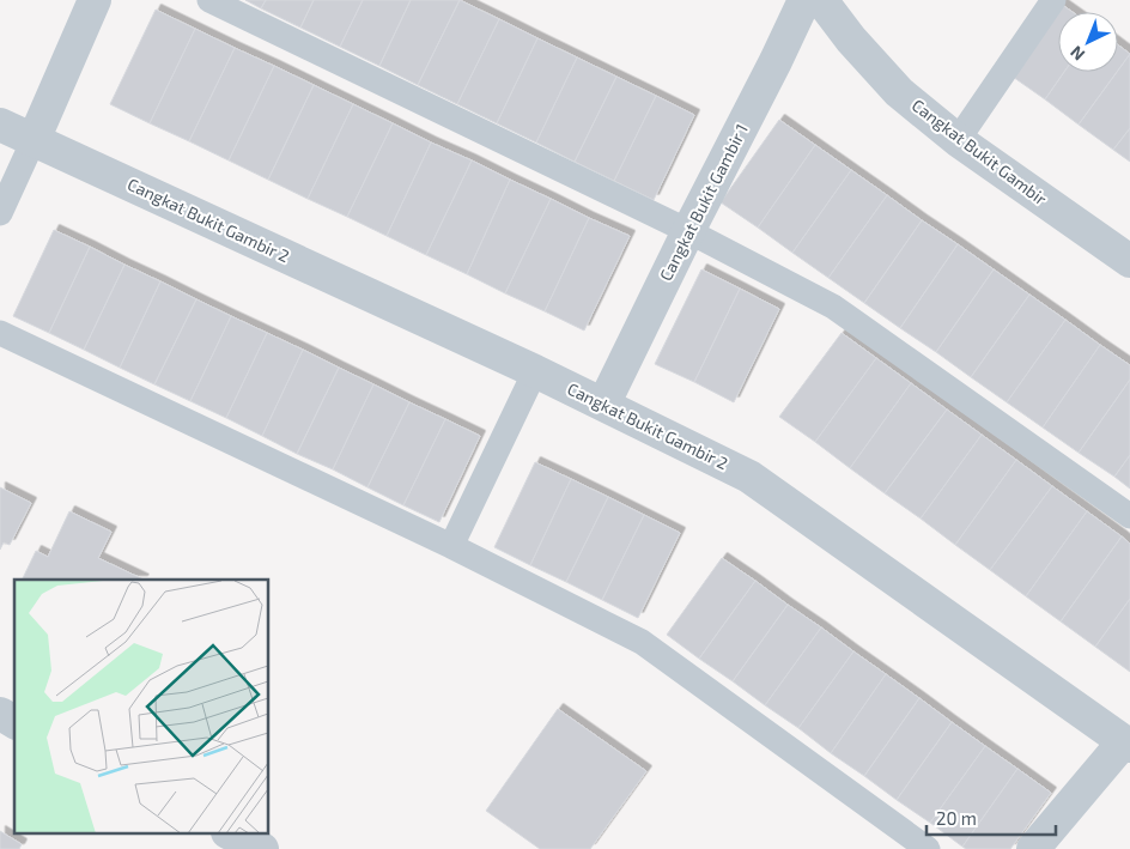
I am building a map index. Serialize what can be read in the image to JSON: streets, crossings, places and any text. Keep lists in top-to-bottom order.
{
  "streets": {
    "street": ["Cangkat Bukit Gambir", "Cangkat Bukit Gambir 1", "Cangkat Bukit Gambir 2"]
  },
  "crossings": [
    ["Cangkat Bukit Gambir 1", "Cangkat Bukit Gambir 2"]
  ],
  "scale_bar": "20 m",
  "north": "bottom left"
}
